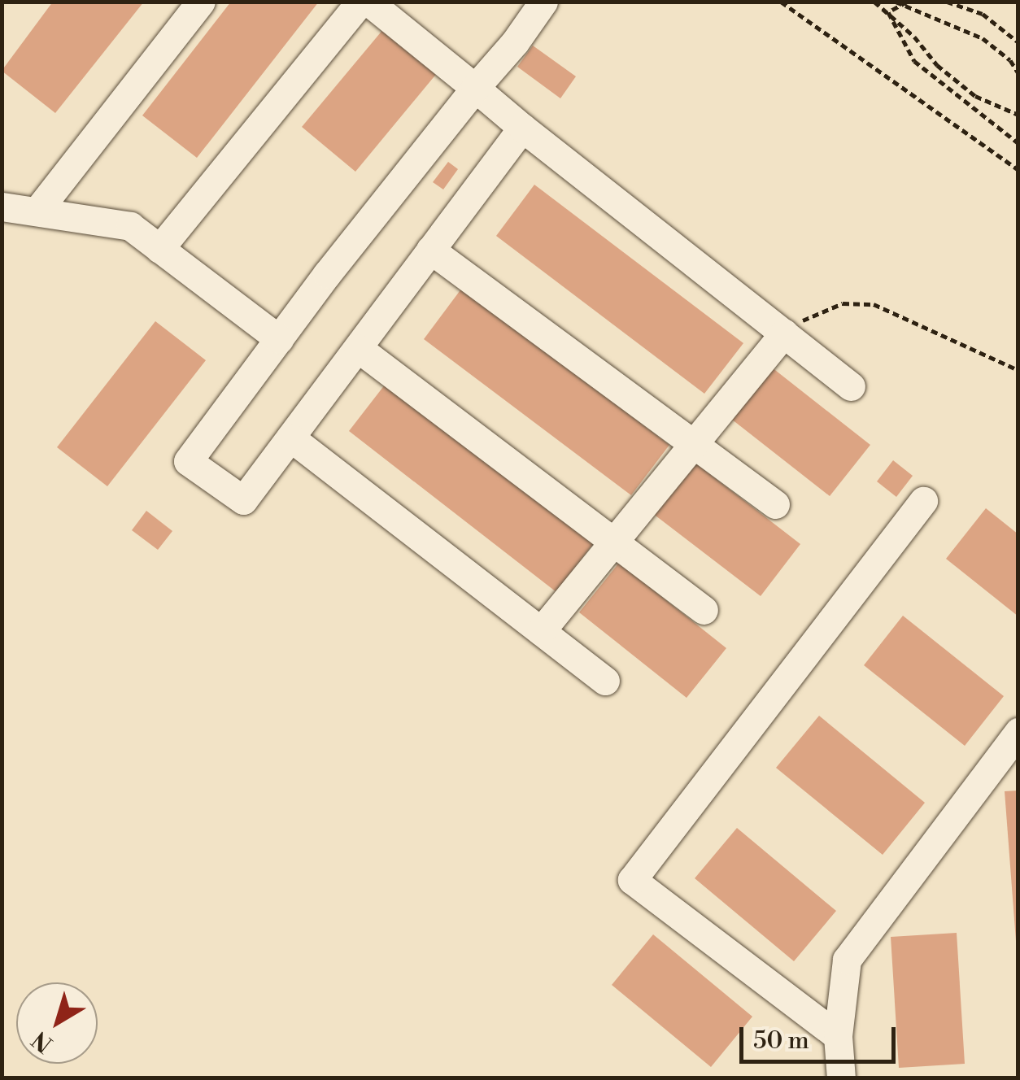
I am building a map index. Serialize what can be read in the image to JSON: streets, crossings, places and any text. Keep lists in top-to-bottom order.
{
  "scale_bar": "50 m",
  "north": "bottom left"
}
